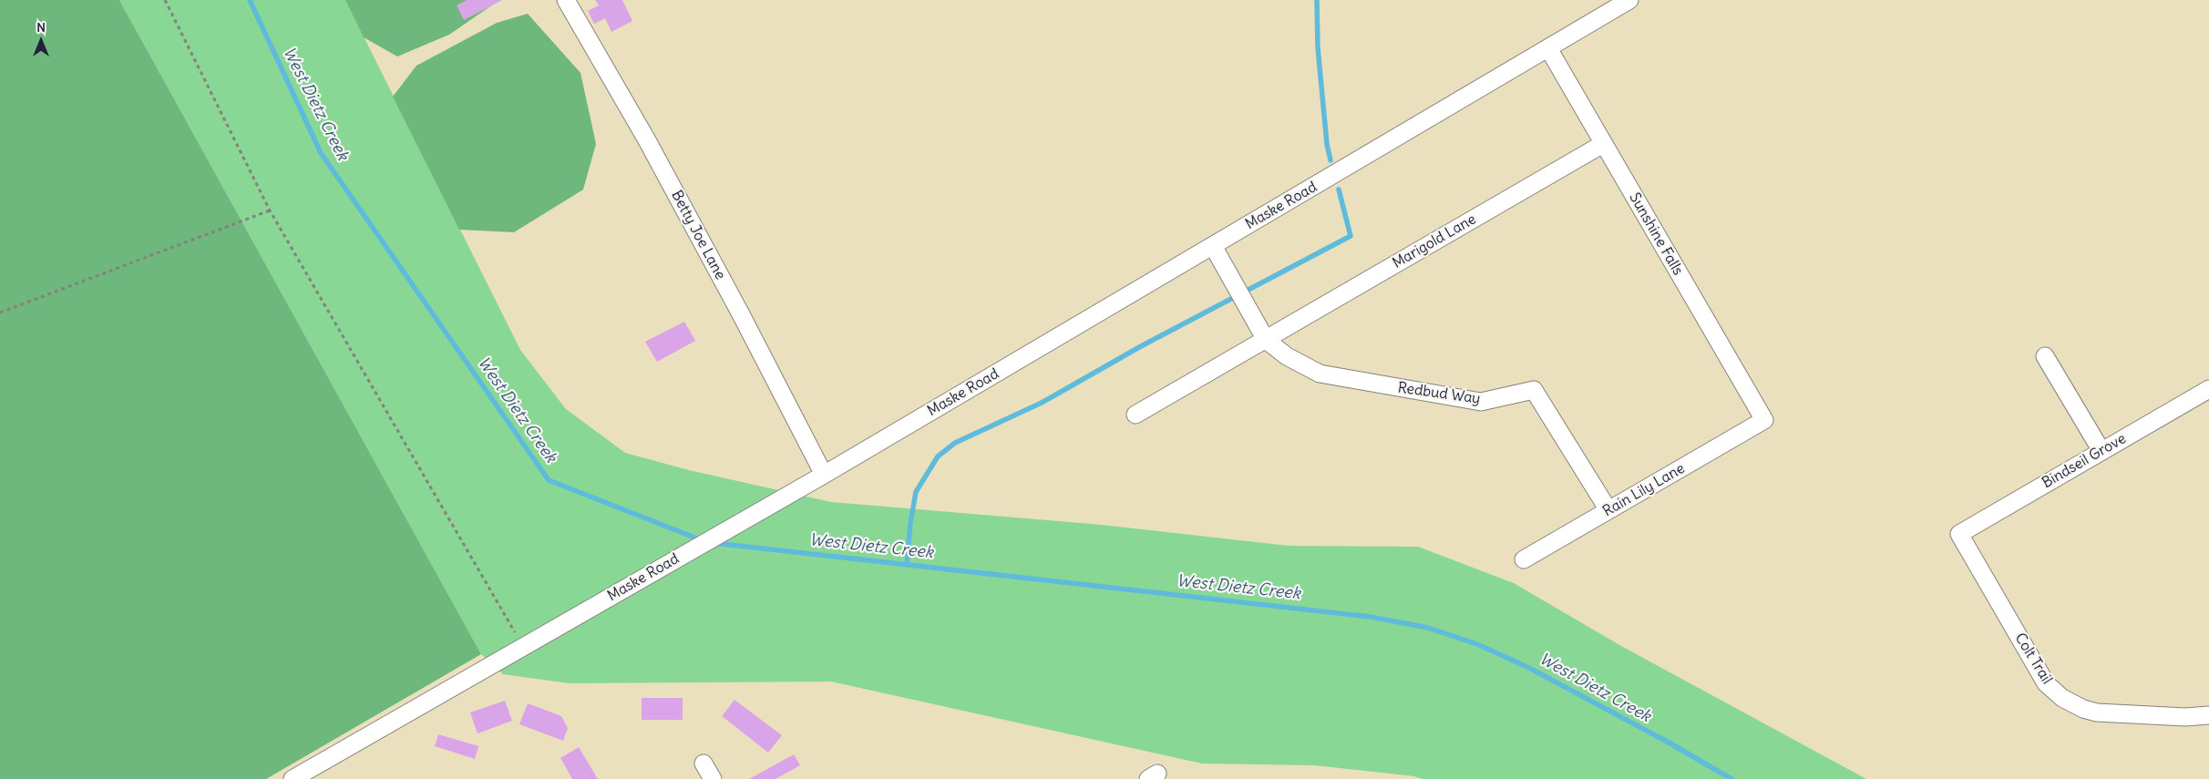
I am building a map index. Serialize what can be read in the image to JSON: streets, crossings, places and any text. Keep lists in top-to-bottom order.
{
  "streets": {
    "street": [
      "Maske Road",
      "Sunshine Falls",
      "Betty Joe Lane",
      "Marigold Lane",
      "Redbud Way",
      "Bindseil Grove",
      "Rain Lily Lane",
      "Colt Trail"
    ]
  },
  "crossings": [
    ["Maske Road", "Sunshine Falls"],
    ["Maske Road", "Betty Joe Lane"],
    ["Sunshine Falls", "Marigold Lane"],
    ["Sunshine Falls", "Rain Lily Lane"],
    ["Marigold Lane", "Redbud Way"],
    ["Redbud Way", "Rain Lily Lane"],
    ["Bindseil Grove", "Colt Trail"]
  ],
  "water": ["West Dietz Creek"],
  "north": "top"
}
